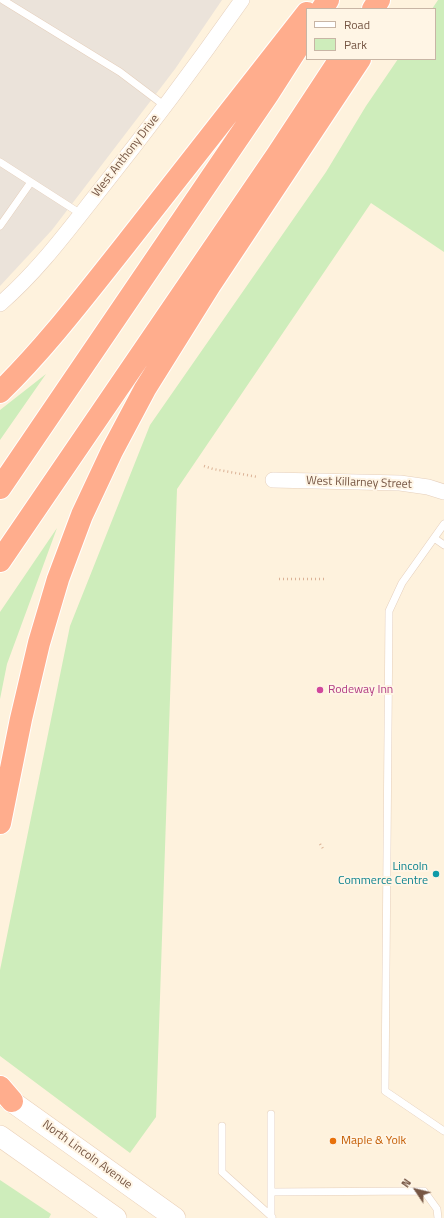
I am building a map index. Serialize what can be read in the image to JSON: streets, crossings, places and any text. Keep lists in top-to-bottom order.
{
  "streets": {
    "main road": ["North Lincoln Avenue"],
    "street": ["West Anthony Drive", "West Killarney Street"]
  },
  "places": ["Rodeway Inn", "Lincoln Commerce Centre", "Maple & Yolk"],
  "legend": ["Road", "Park"],
  "north": "top left"
}
